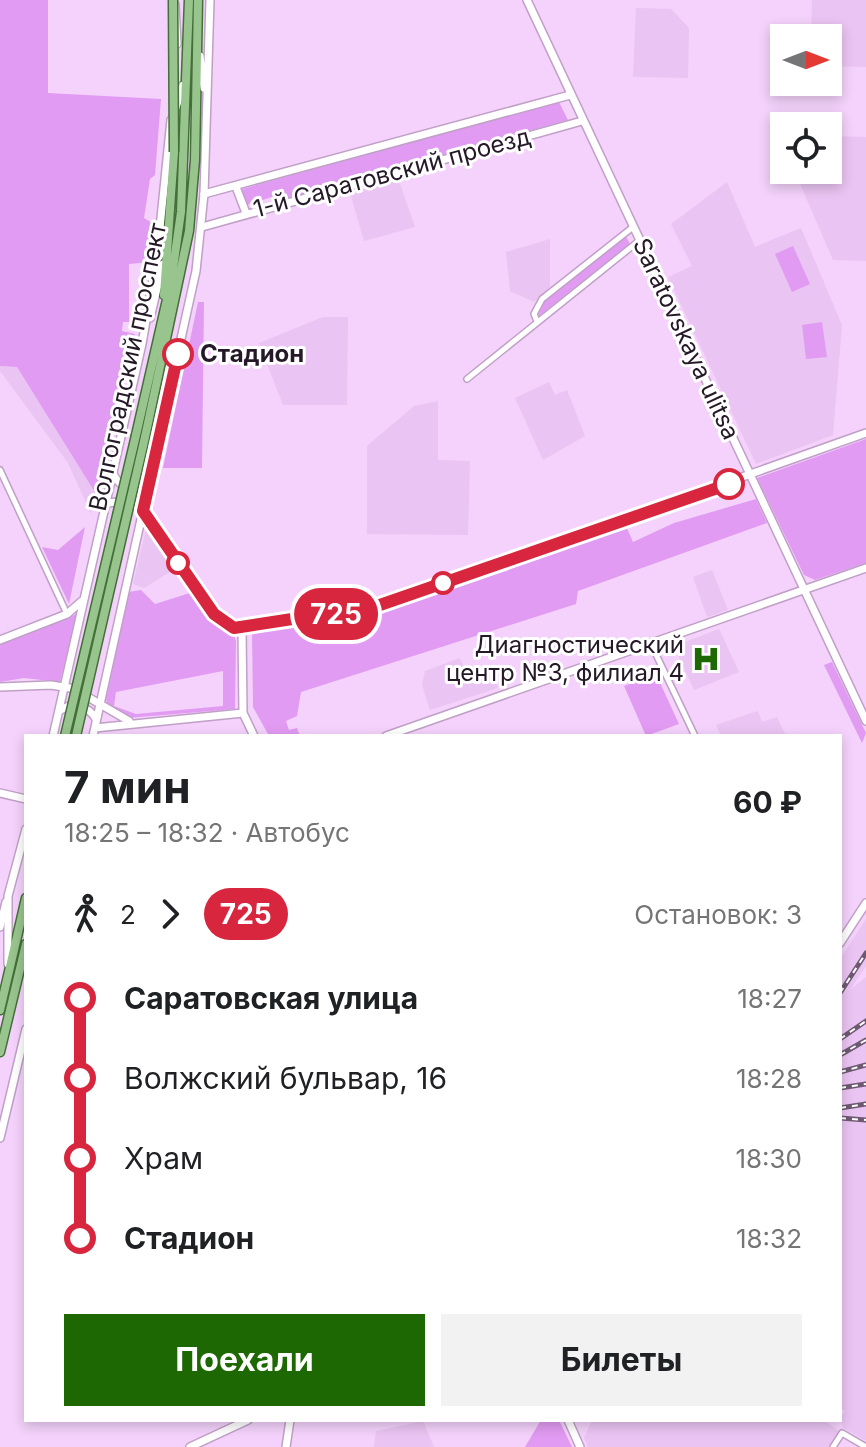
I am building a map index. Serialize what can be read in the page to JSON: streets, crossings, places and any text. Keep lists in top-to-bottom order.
{
  "streets": {
    "main road": ["1-й Саратовский проезд", "Saratovskaya ulitsa", "Волгоградский проспект"]
  },
  "crossings": [
    ["1-й Саратовский проезд", "Saratovskaya ulitsa"]
  ],
  "places": {
    "other": ["Стадион"],
    "hospital": ["Диагностический центр №3, филиал 4"]
  },
  "lines": ["bus line 725"],
  "north": "right",
  "page": {
    "on_map": "725",
    "heading": ["7 мин", "18:25 – 18:32 · Автобус", "60 ₽"],
    "legs": ["2", "725", "Остановок: 3"],
    "list": [
      {
        "name": "Саратовская улица",
        "value": "18:27"
      },
      {
        "name": "Волжский бульвар, 16",
        "value": "18:28"
      },
      {
        "name": "Храм",
        "value": "18:30"
      },
      {
        "name": "Стадион",
        "value": "18:32"
      }
    ],
    "buttons": ["Поехали", "Билеты"]
  }
}
